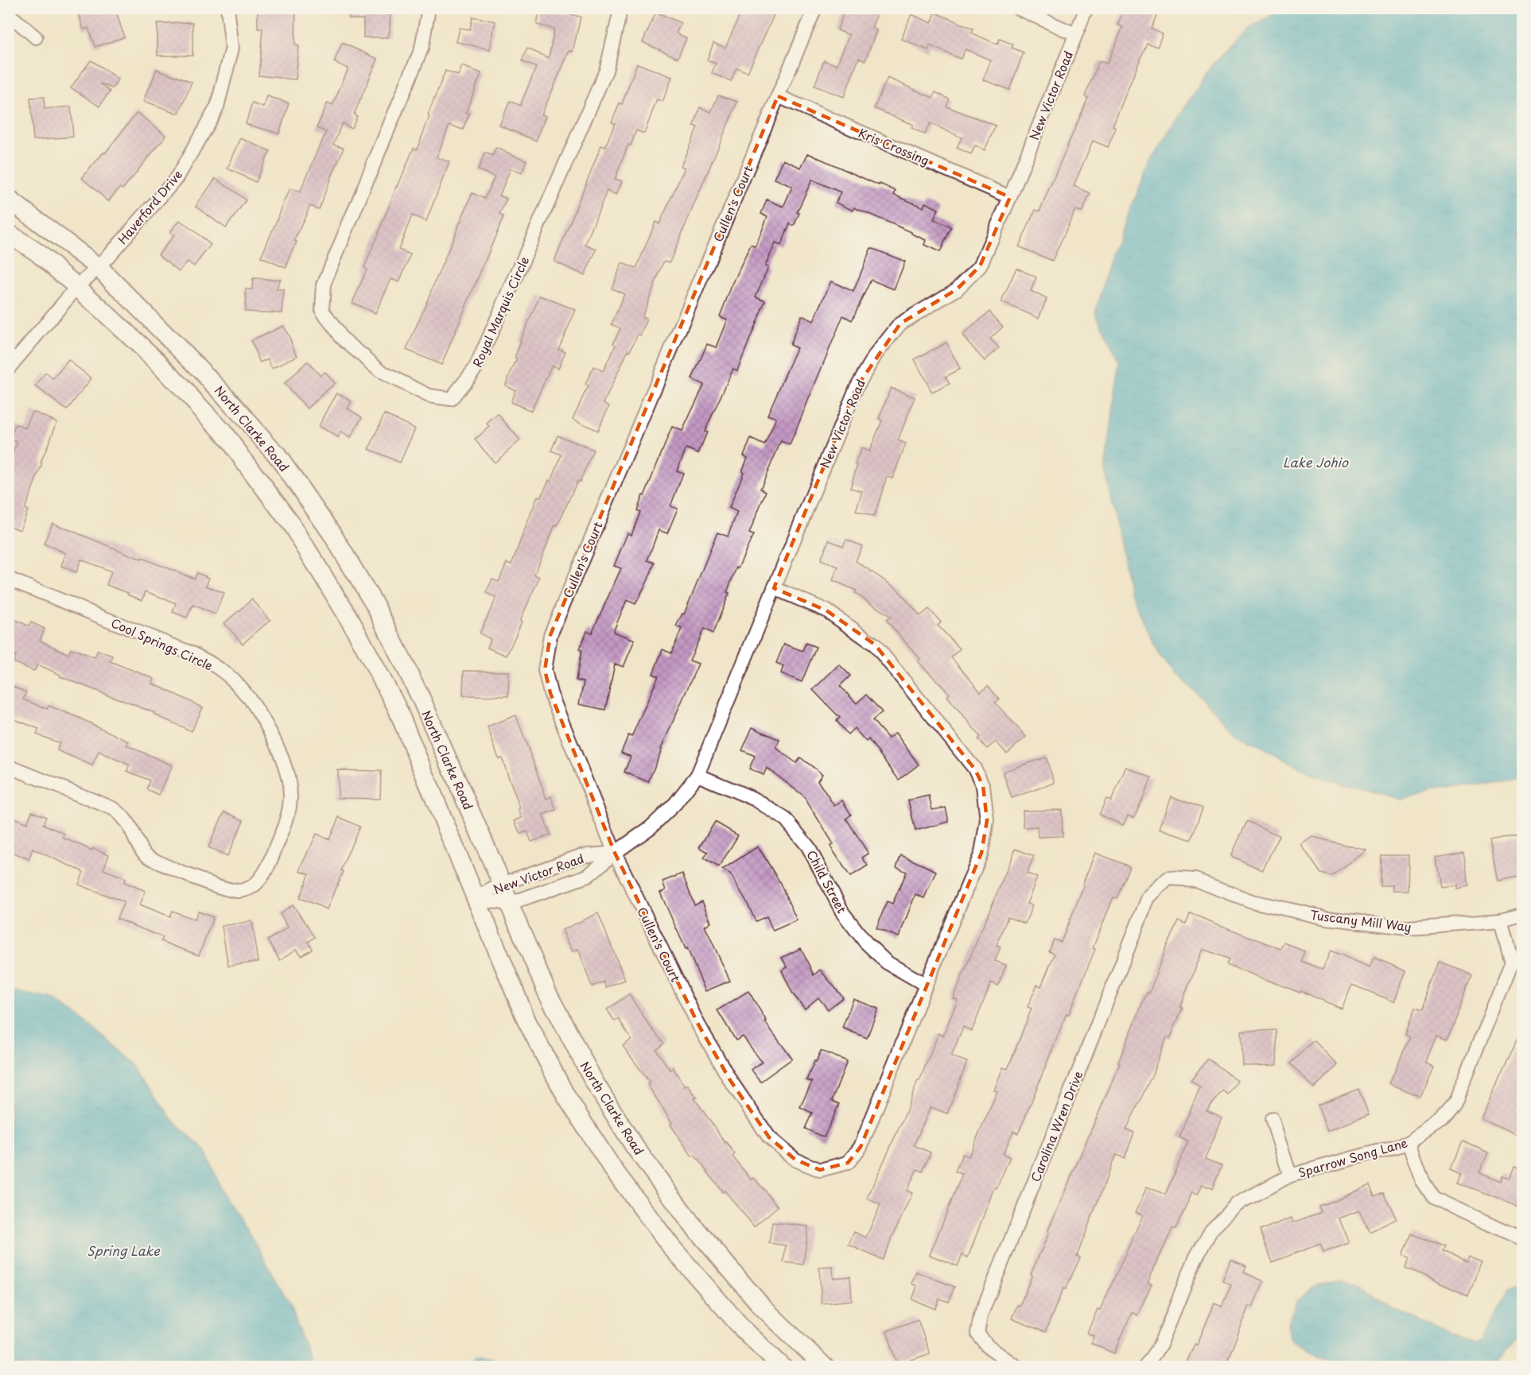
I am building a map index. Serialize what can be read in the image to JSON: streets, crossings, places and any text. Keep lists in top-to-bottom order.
{
  "streets": {
    "street": [
      "New Victor Road",
      "Kris Crossing",
      "Cullen's Court",
      "Haverford Drive",
      "Royal Marquis Circle",
      "North Clarke Road",
      "Cool Springs Circle",
      "Child Street",
      "Tuscany Mill Way",
      "Carolina Wren Drive",
      "Sparrow Song Lane"
    ]
  },
  "crossings": [
    ["New Victor Road", "Kris Crossing"],
    ["New Victor Road", "Cullen's Court"],
    ["New Victor Road", "North Clarke Road"],
    ["New Victor Road", "Child Street"],
    ["Kris Crossing", "Cullen's Court"],
    ["Cullen's Court", "Child Street"],
    ["Haverford Drive", "North Clarke Road"],
    ["Tuscany Mill Way", "Carolina Wren Drive"],
    ["Tuscany Mill Way", "Sparrow Song Lane"]
  ],
  "water": ["Lake Johio", "Spring Lake"]
}
